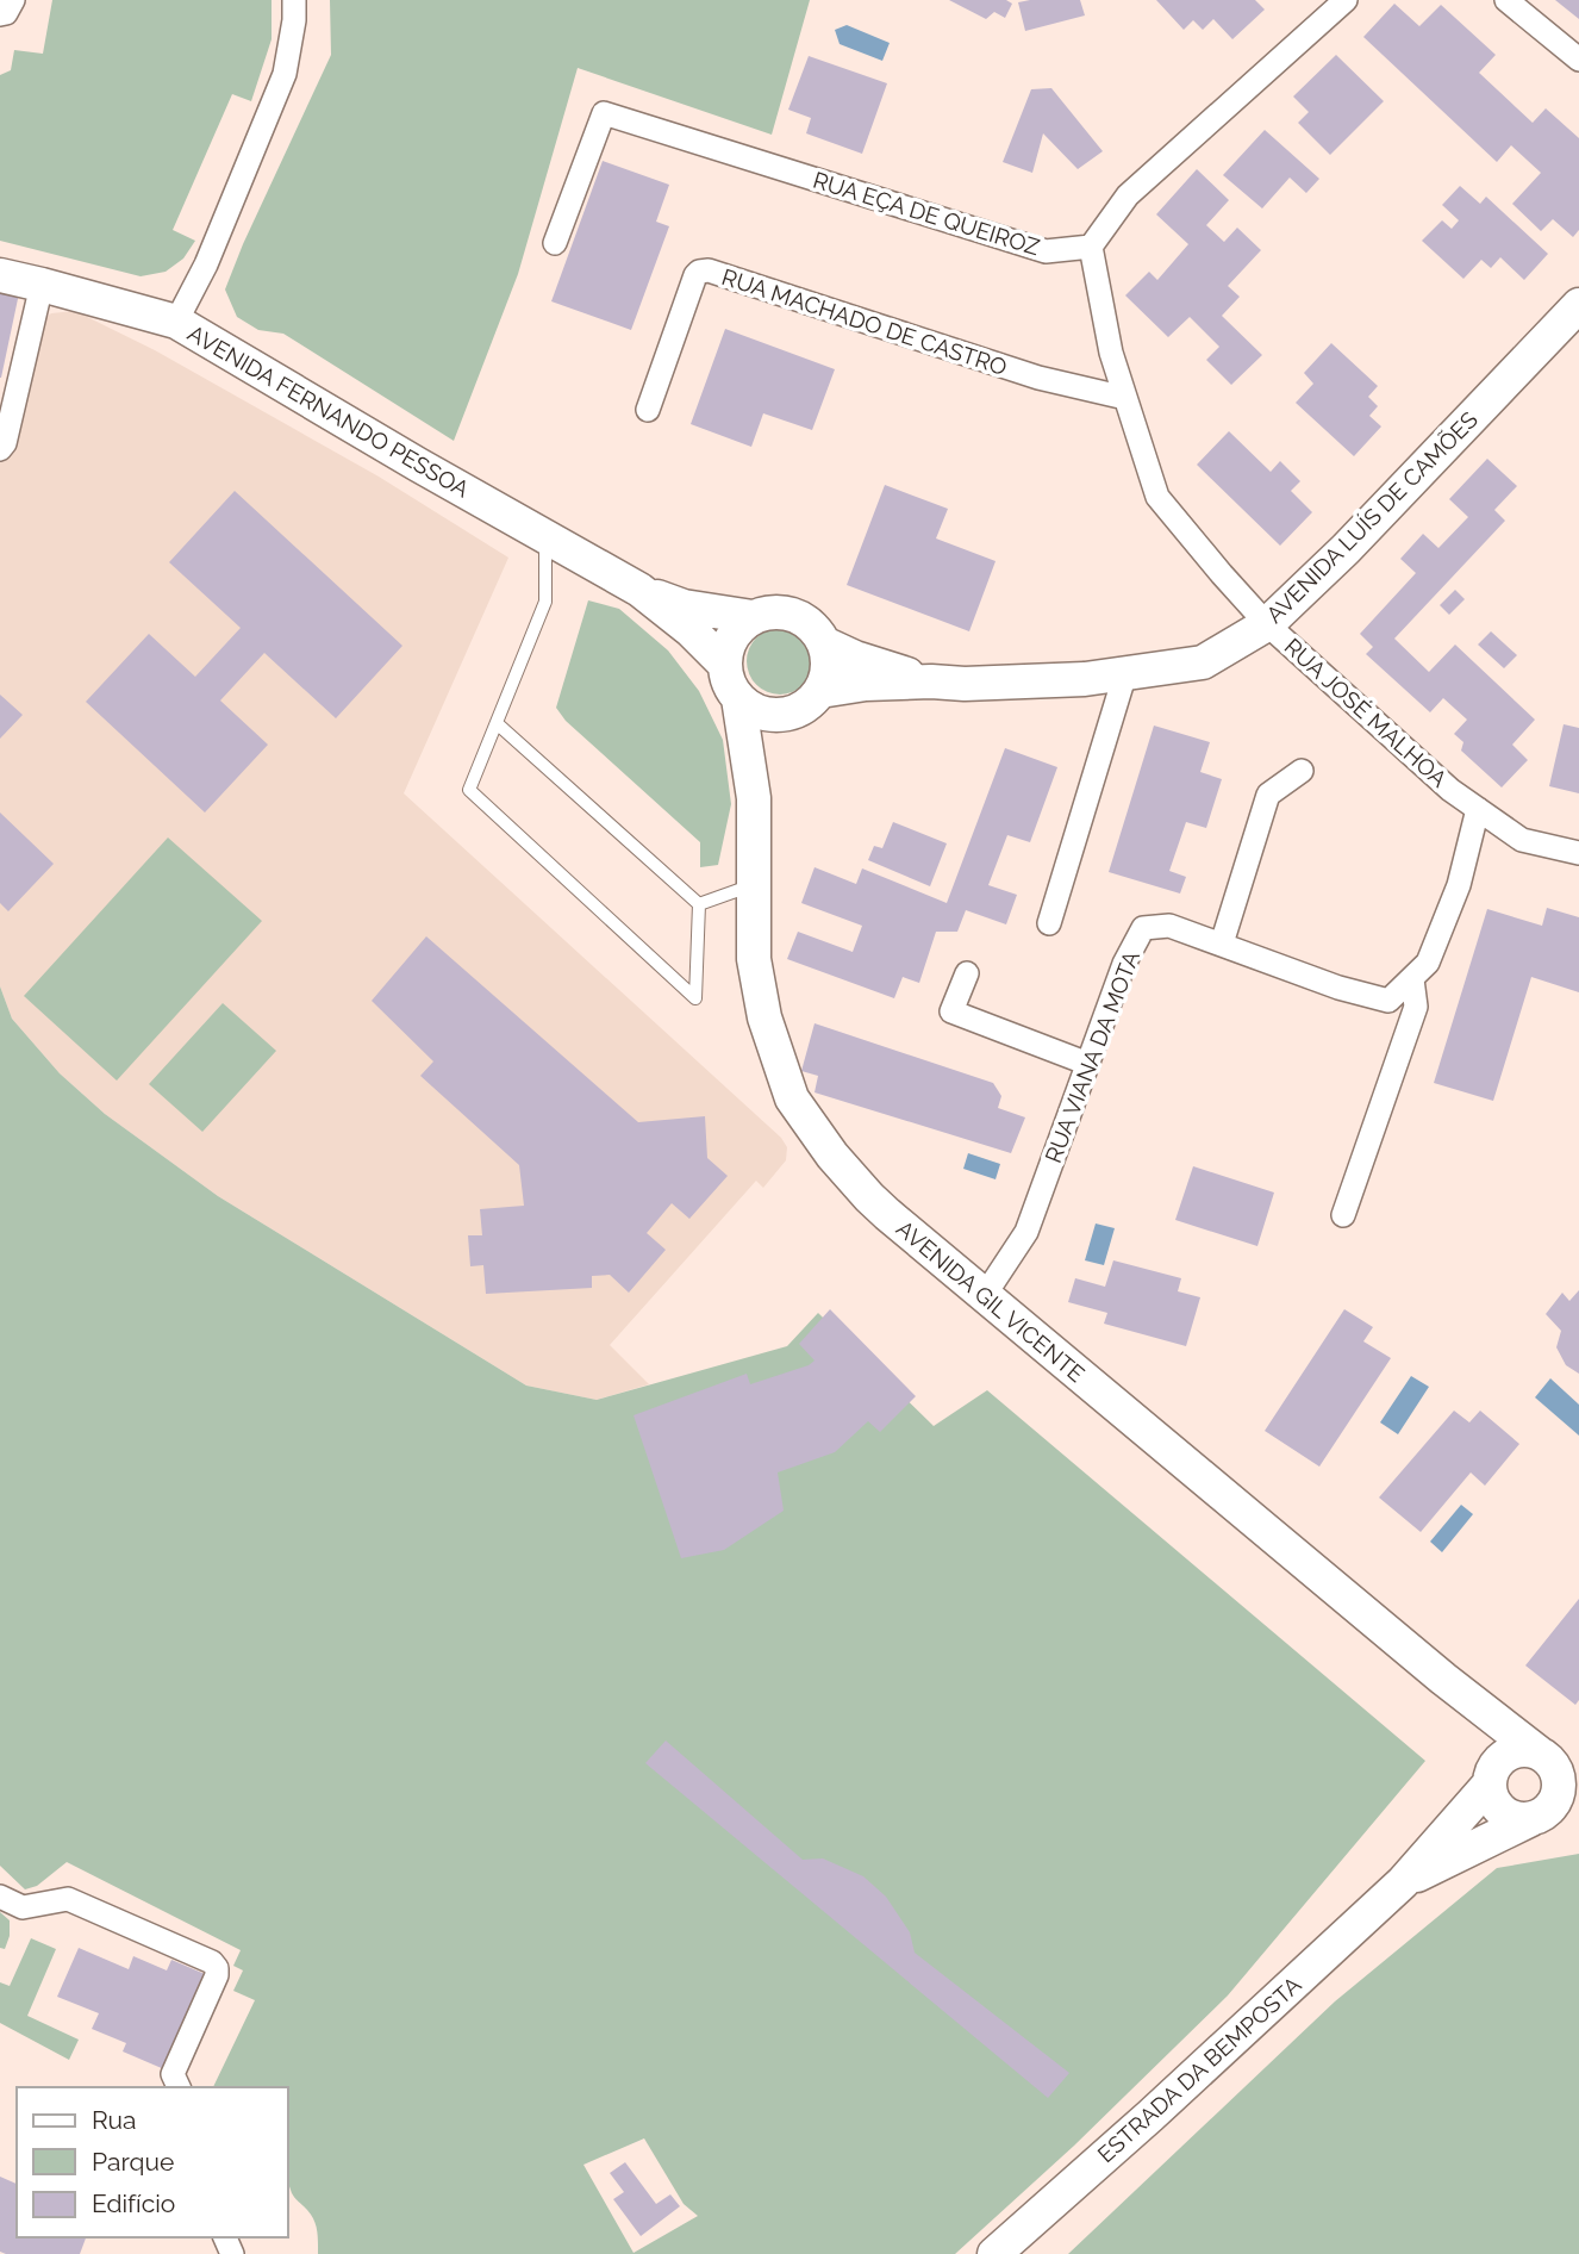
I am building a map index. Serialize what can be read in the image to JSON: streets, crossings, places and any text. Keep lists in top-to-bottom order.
{
  "streets": {
    "street": [
      "RUA EÇA DE QUEIROZ",
      "RUA MACHADO DE CASTRO",
      "AVENIDA FERNANDO PESSOA",
      "AVENIDA LUÍS DE CAMÕES",
      "RUA JOSÉ MALHOA",
      "RUA VIANA DA MOTA",
      "AVENIDA GIL VICENTE",
      "ESTRADA DA BEMPOSTA"
    ]
  },
  "crossings": [
    ["RUA EÇA DE QUEIROZ", "RUA JOSÉ MALHOA"],
    ["RUA MACHADO DE CASTRO", "RUA JOSÉ MALHOA"],
    ["AVENIDA LUÍS DE CAMÕES", "RUA JOSÉ MALHOA"],
    ["RUA JOSÉ MALHOA", "RUA VIANA DA MOTA"],
    ["RUA VIANA DA MOTA", "AVENIDA GIL VICENTE"]
  ],
  "legend": ["Rua", "Parque", "Edifício"]
}
